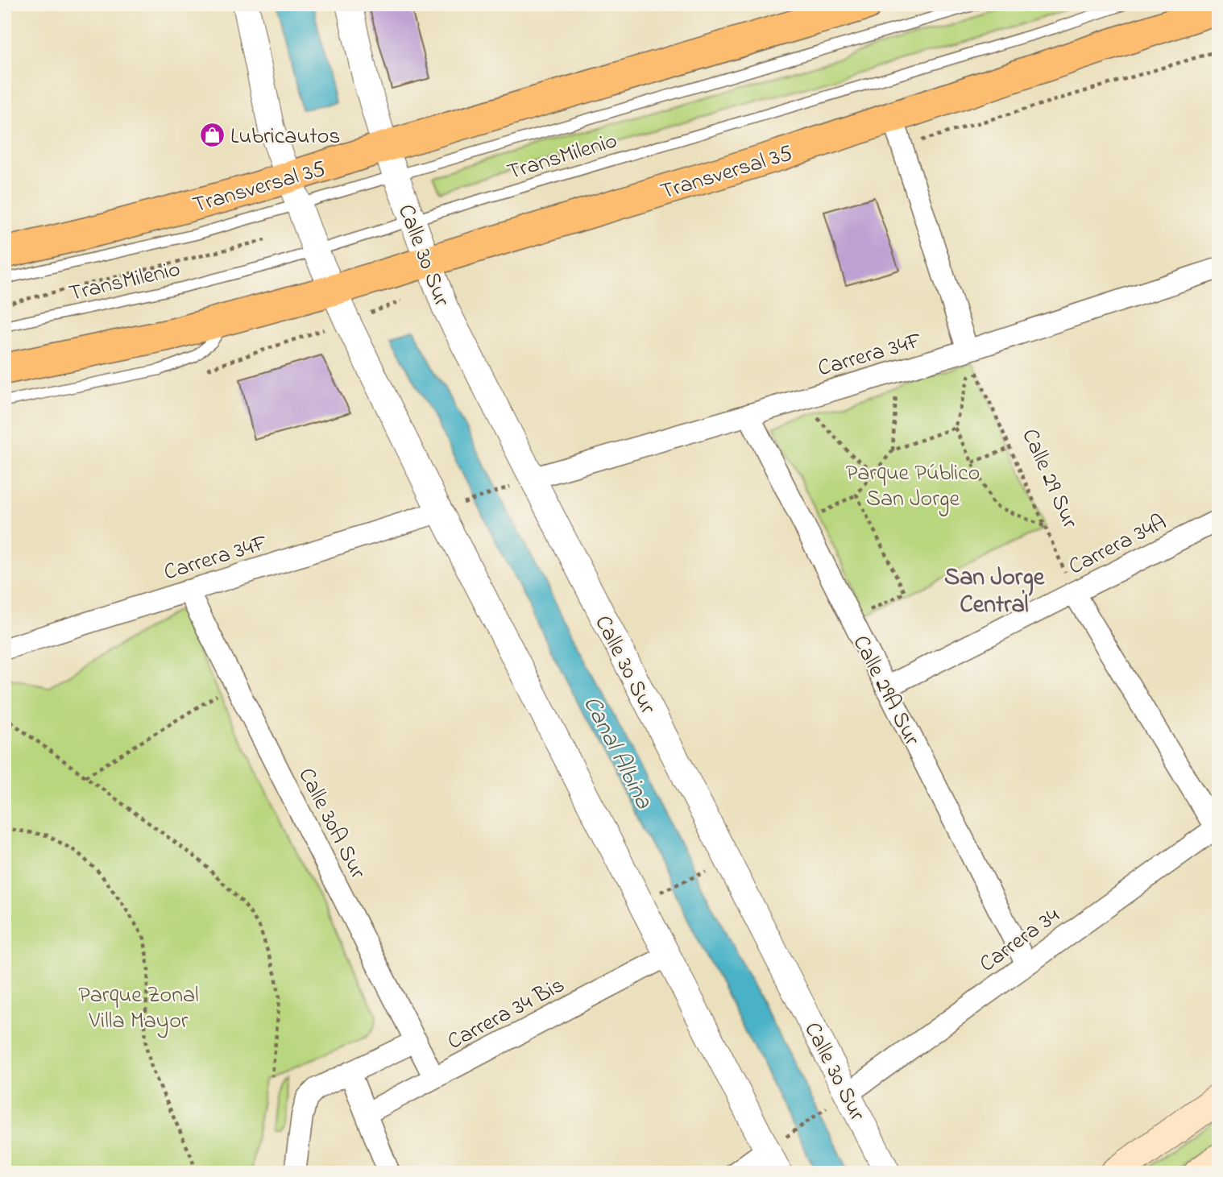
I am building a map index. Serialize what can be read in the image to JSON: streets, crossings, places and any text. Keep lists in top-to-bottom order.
{
  "streets": {
    "highway": ["Transversal 35"],
    "street": [
      "Calle 30 Sur",
      "Carrera 34F",
      "Carrera 34A",
      "Calle 29A Sur",
      "Calle 30A Sur",
      "Carrera 34",
      "Carrera 34 Bis"
    ],
    "lane": ["TransMilenio"],
    "path": ["Calle 29 Sur"]
  },
  "crossings": [
    ["TransMilenio", "Transversal 35"],
    ["TransMilenio", "Calle 30 Sur"],
    ["Transversal 35", "Calle 30 Sur"],
    ["Calle 30 Sur", "Carrera 34F"],
    ["Calle 30 Sur", "Carrera 34"],
    ["Carrera 34F", "Calle 29 Sur"],
    ["Carrera 34F", "Calle 29A Sur"],
    ["Carrera 34F", "Calle 30A Sur"],
    ["Calle 29 Sur", "Carrera 34A"],
    ["Carrera 34A", "Calle 29A Sur"],
    ["Calle 29A Sur", "Carrera 34"],
    ["Calle 30A Sur", "Carrera 34 Bis"]
  ],
  "districts": ["San Jorge Central"],
  "water": ["Canal Albina"],
  "parks": ["Parque Público San Jorge", "Parque Zonal Villa Mayor"],
  "places": {
    "shop": ["Lubricautos"]
  }
}
